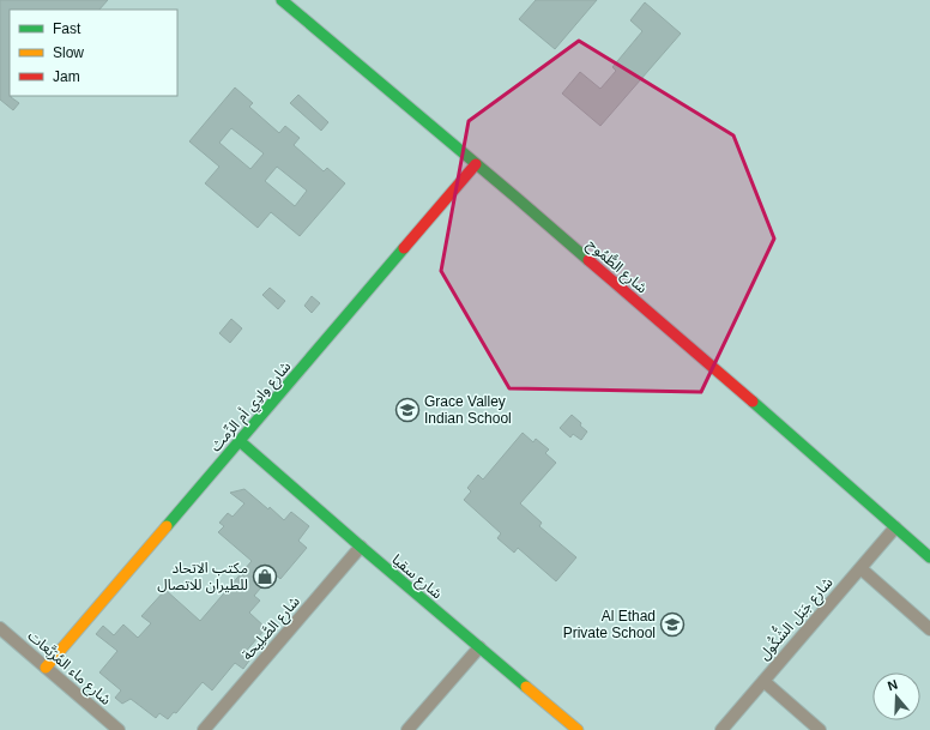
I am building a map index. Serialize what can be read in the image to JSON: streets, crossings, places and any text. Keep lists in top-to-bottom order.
{
  "streets": {
    "street": [
      "شارع الطُّمُوح",
      "شارع وادِي أم الرِّمث",
      "شارع سقيا",
      "شارع جَبَل الشُّكُول",
      "شارع الصَّلِيحة",
      "شارع ماء المُرَبَّعات"
    ]
  },
  "crossings": [
    ["شارع الطُّمُوح", "شارع وادِي أم الرِّمث"],
    ["شارع الطُّمُوح", "شارع جَبَل الشُّكُول"],
    ["شارع وادِي أم الرِّمث", "شارع سقيا"],
    ["شارع وادِي أم الرِّمث", "شارع ماء المُرَبَّعات"],
    ["شارع سقيا", "شارع الصَّلِيحة"]
  ],
  "places": {
    "school or university": ["Grace Valley Indian School", "Al Ethad Private School"],
    "shop": ["مكتب الاتحاد للطيران للاتصال"]
  },
  "legend": ["Fast", "Slow", "Jam"],
  "north": "top"
}
